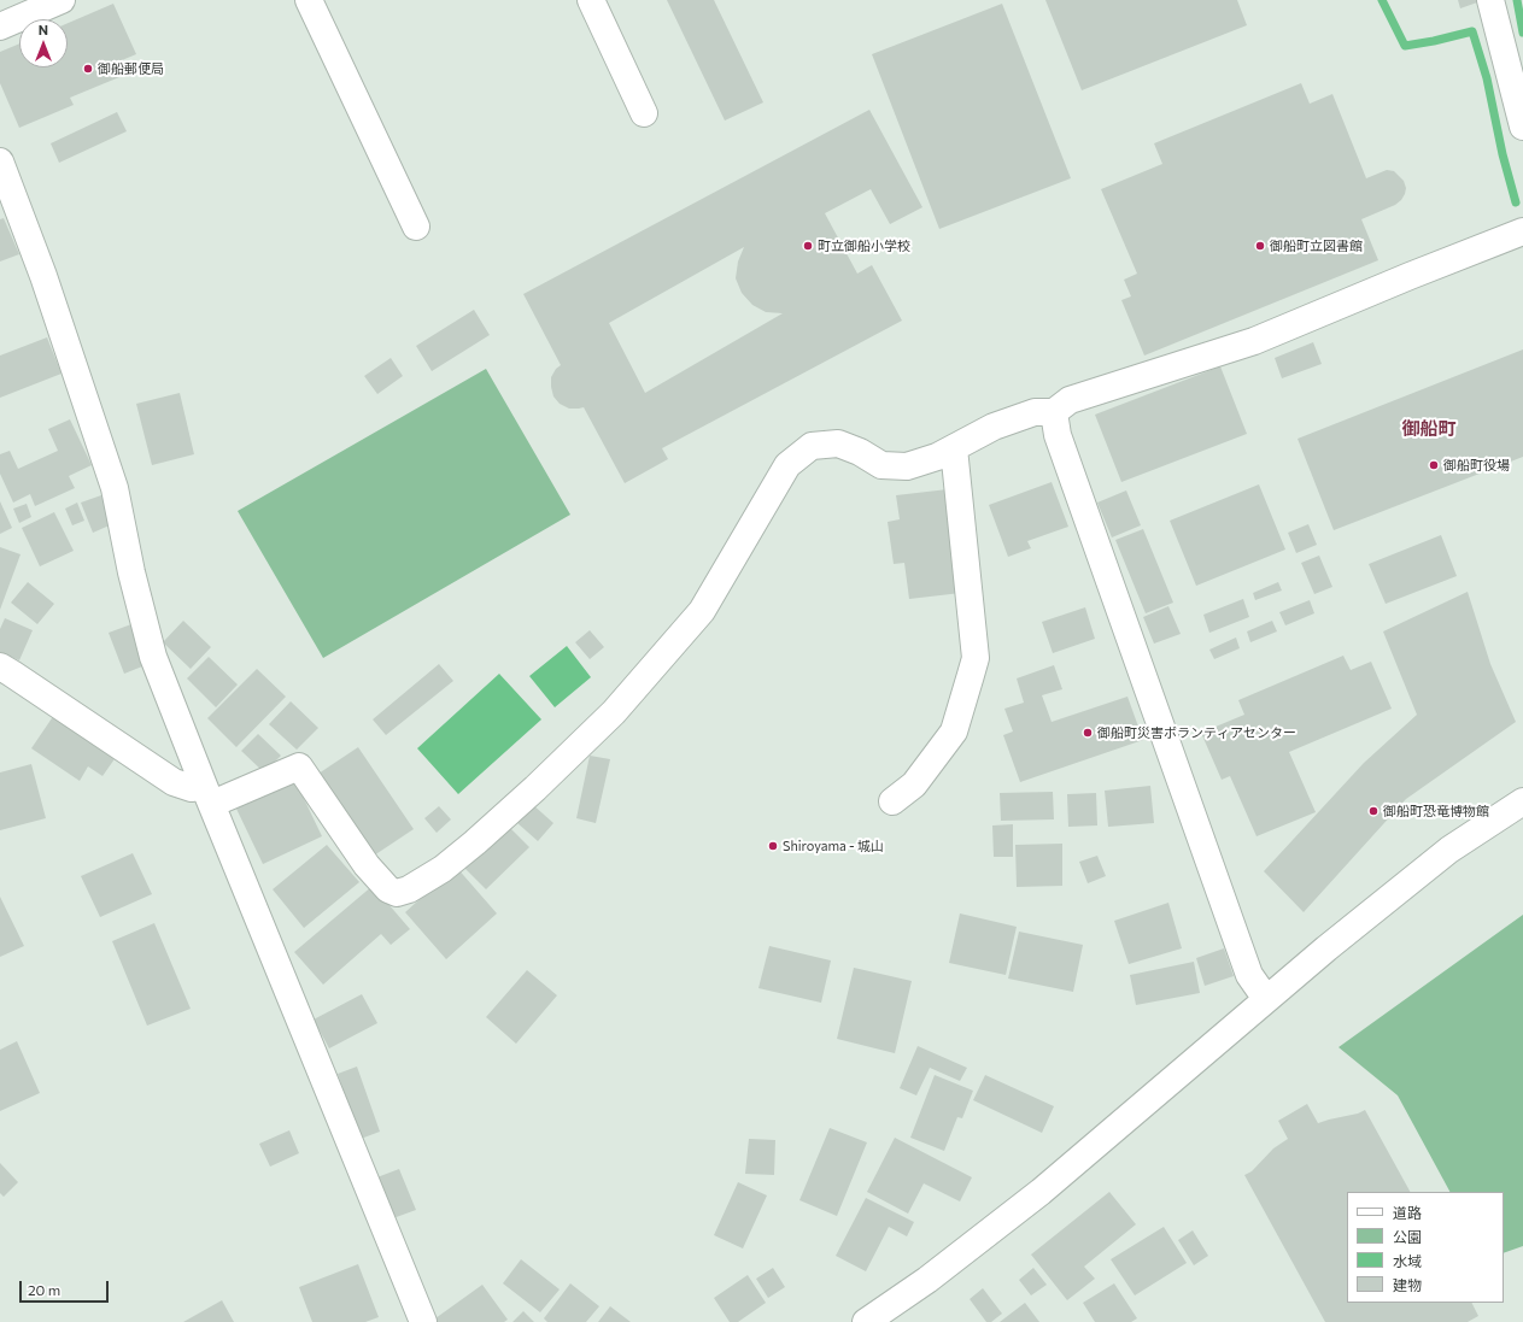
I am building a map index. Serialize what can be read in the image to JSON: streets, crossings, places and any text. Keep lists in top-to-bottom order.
{
  "districts": ["御船町"],
  "places": [
    "御船郵便局",
    "町立御船小学校",
    "御船町立図書館",
    "御船町役場",
    "御船町災害ボランティアセンター",
    "御船町恐竜博物館",
    "Shiroyama - 城山"
  ],
  "legend": [
    "道路",
    "公園",
    "水域",
    "建物"
  ],
  "scale_bar": "20 m",
  "north": "top"
}
